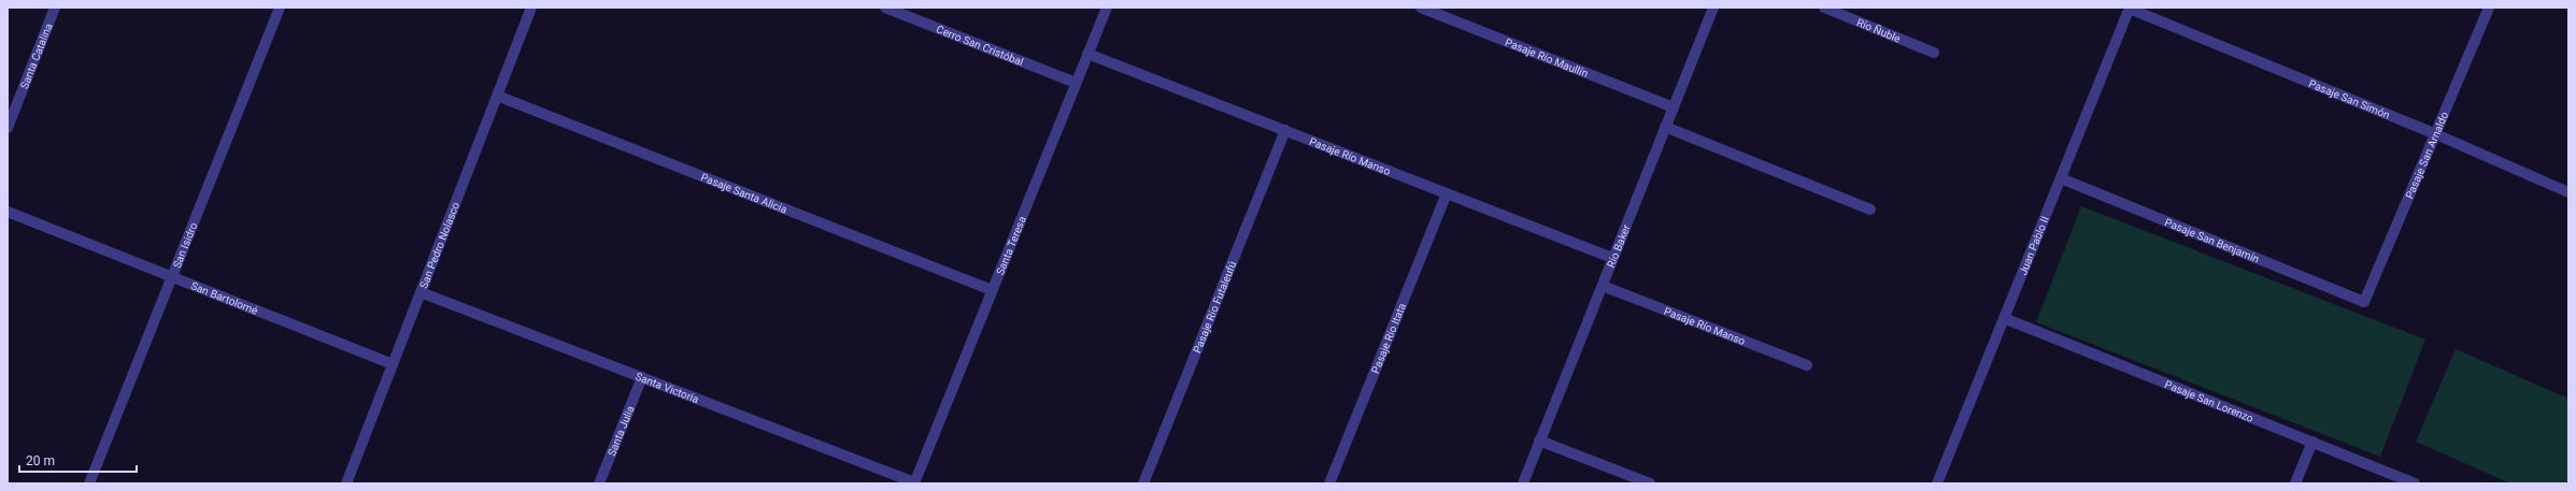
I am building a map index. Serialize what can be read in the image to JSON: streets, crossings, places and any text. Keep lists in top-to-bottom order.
{
  "streets": {
    "street": [
      "Río Ñuble",
      "Cerro San Cristóbal",
      "Santa Catalina",
      "Pasaje Río Maullín",
      "Pasaje San Simón",
      "Pasaje San Arnaldo",
      "Pasaje Río Manso",
      "Pasaje Santa Alicia",
      "Pasaje San Benjamín",
      "San Isidro",
      "Santa Teresa",
      "Río Baker",
      "Juan Pablo II",
      "San Pedro Nolasco",
      "San Bartolomé",
      "Pasaje Río Futaleufú",
      "Pasaje Río Itata",
      "Santa Victoria",
      "Pasaje San Lorenzo",
      "Santa Julia"
    ]
  },
  "crossings": [
    ["Cerro San Cristóbal", "Santa Teresa"],
    ["Pasaje Río Maullín", "Río Baker"],
    ["Pasaje San Simón", "Pasaje San Arnaldo"],
    ["Pasaje San Simón", "Juan Pablo II"],
    ["Pasaje San Arnaldo", "Pasaje San Benjamín"],
    ["Pasaje Río Manso", "Santa Teresa"],
    ["Pasaje Río Manso", "Río Baker"],
    ["Pasaje Río Manso", "Pasaje Río Futaleufú"],
    ["Pasaje Río Manso", "Pasaje Río Itata"],
    ["Pasaje Santa Alicia", "Santa Teresa"],
    ["Pasaje Santa Alicia", "San Pedro Nolasco"],
    ["Pasaje San Benjamín", "Juan Pablo II"],
    ["San Isidro", "San Bartolomé"],
    ["Santa Teresa", "Santa Victoria"],
    ["Juan Pablo II", "Pasaje San Lorenzo"],
    ["San Pedro Nolasco", "San Bartolomé"],
    ["San Pedro Nolasco", "Santa Victoria"],
    ["Santa Victoria", "Santa Julia"]
  ],
  "scale_bar": "20 m"
}
